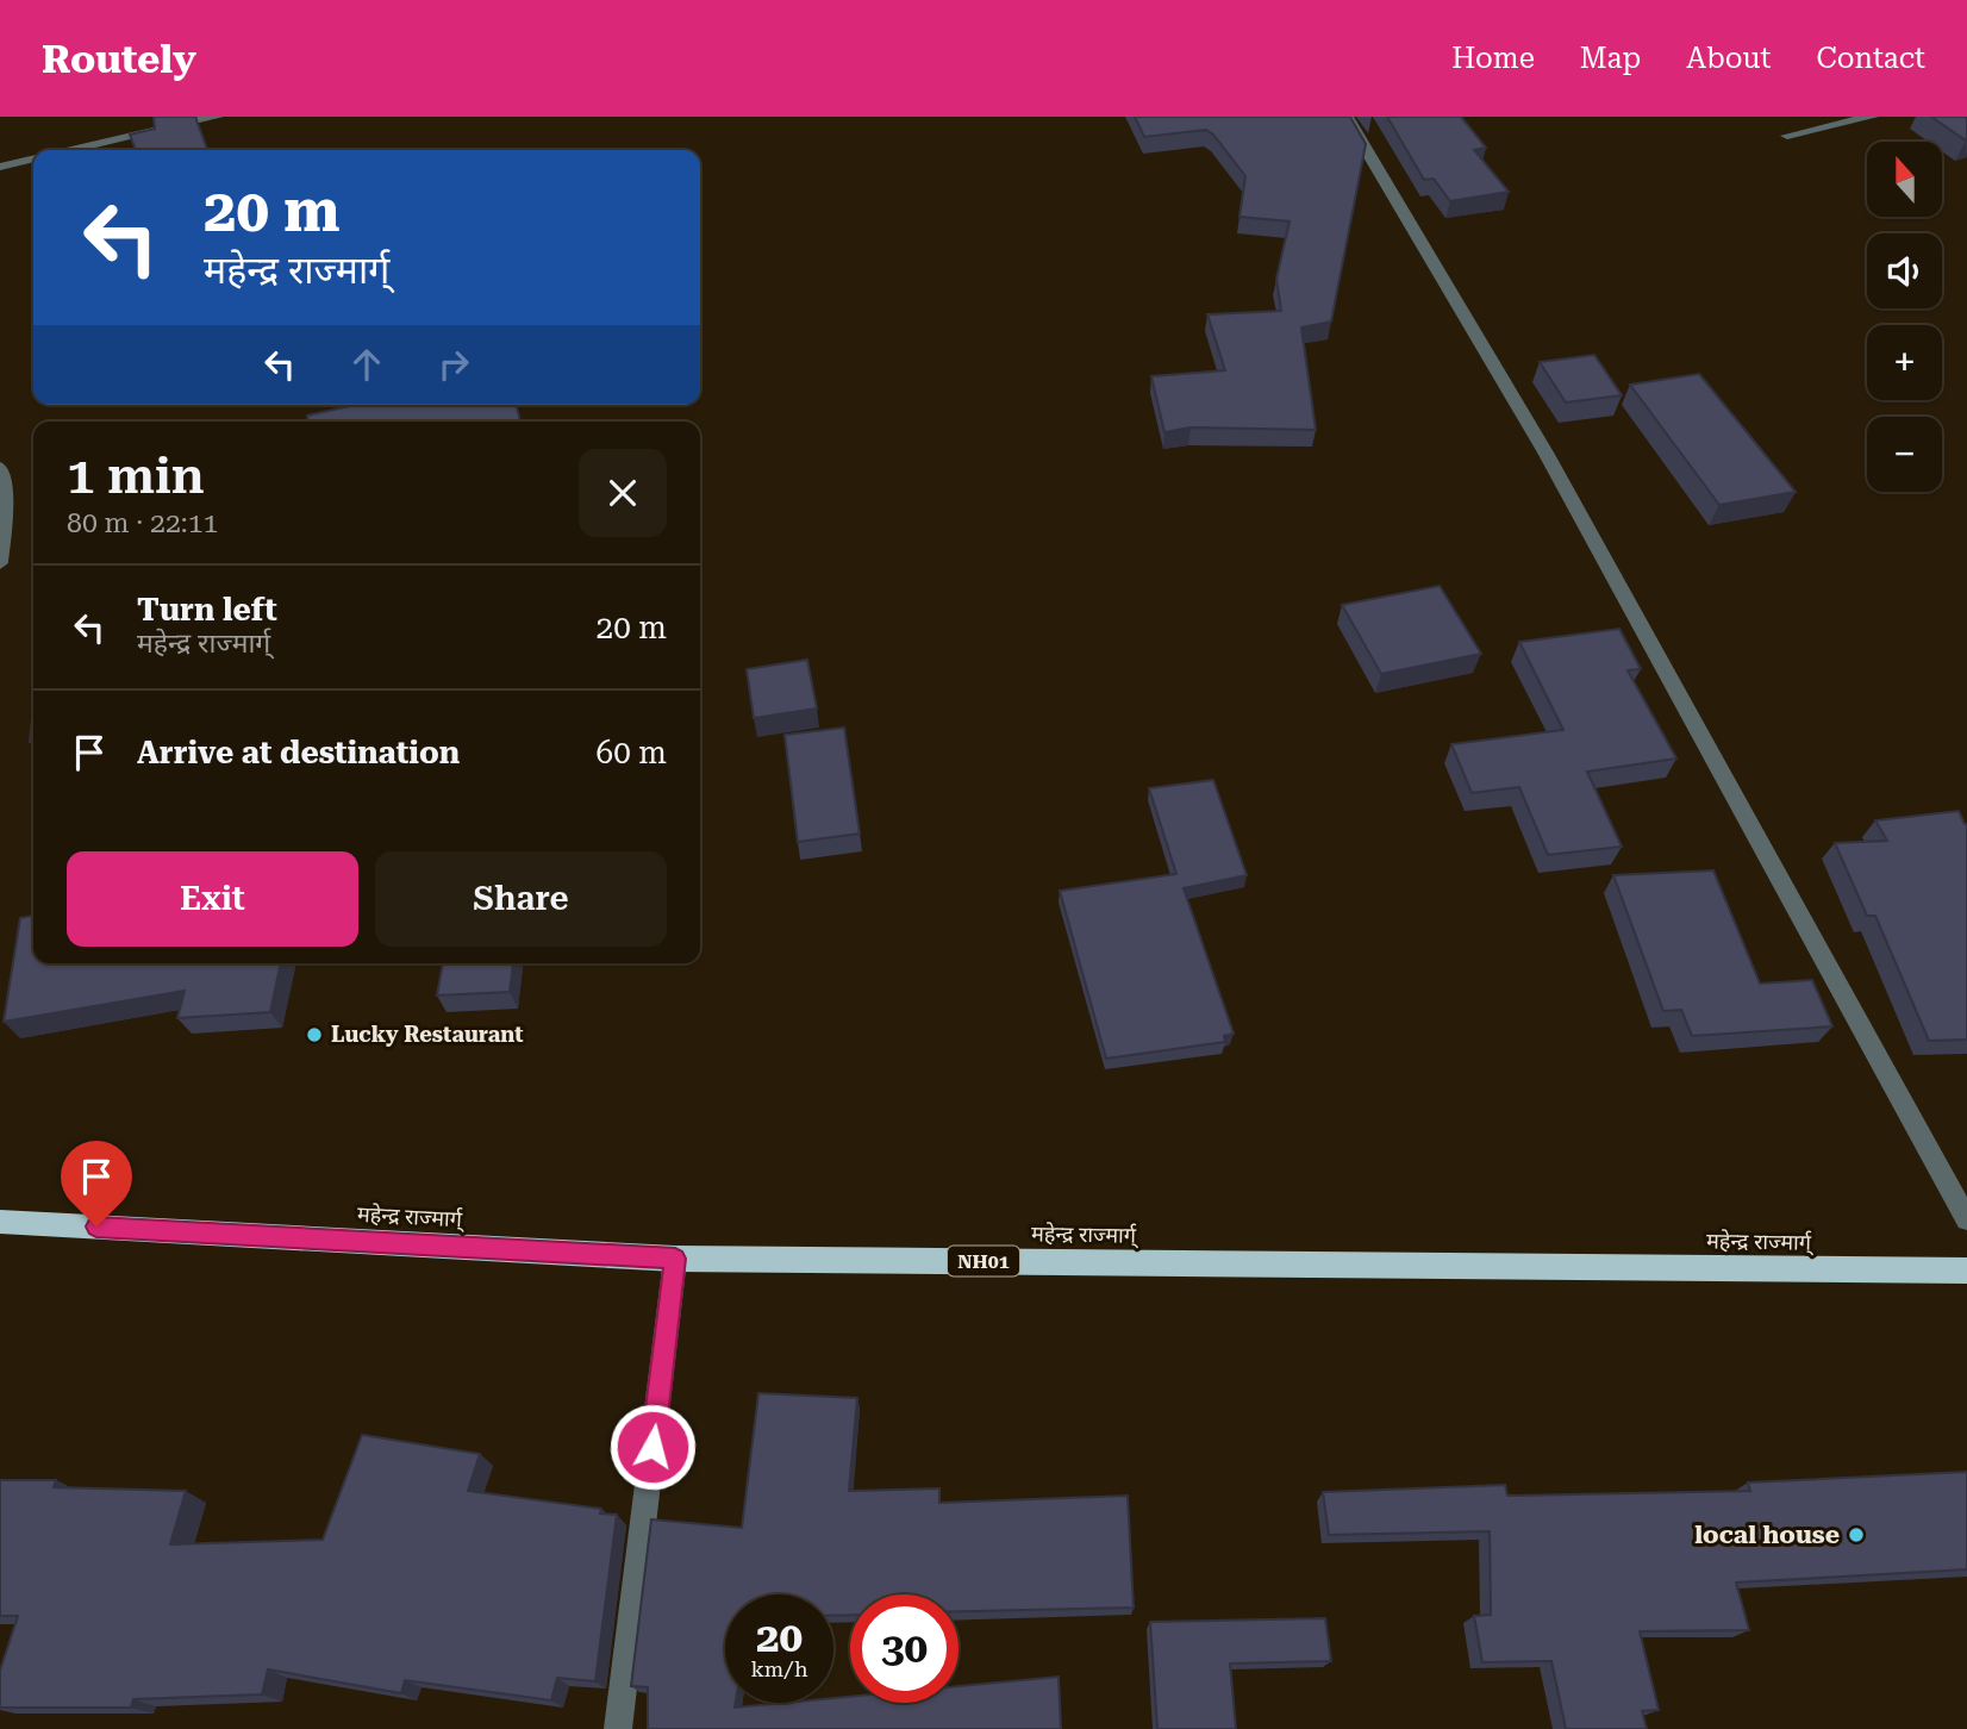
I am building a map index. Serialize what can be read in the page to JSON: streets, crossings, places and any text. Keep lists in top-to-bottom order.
{
  "streets": {
    "highway": ["महेन्द्र राज्मार्ग्", "NH01"]
  },
  "places": ["Lucky Restaurant", "local house"],
  "north": "top",
  "page": {
    "header": "Routely",
    "nav": [
      "Home",
      "Map",
      "About",
      "Contact"
    ],
    "map_buttons": ["+", "−"],
    "turn": ["20 m", "महेन्द्र राज्मार्ग्"],
    "heading": ["1 min", "80 m · 22:11"],
    "list": [
      {
        "name": "Turn left",
        "note": "महेन्द्र राज्मार्ग्",
        "value": "20 m"
      },
      {
        "name": "Arrive at destination",
        "value": "60 m"
      }
    ],
    "buttons": ["Exit", "Share"],
    "speed": "20 km/h",
    "limit": "30"
  }
}
